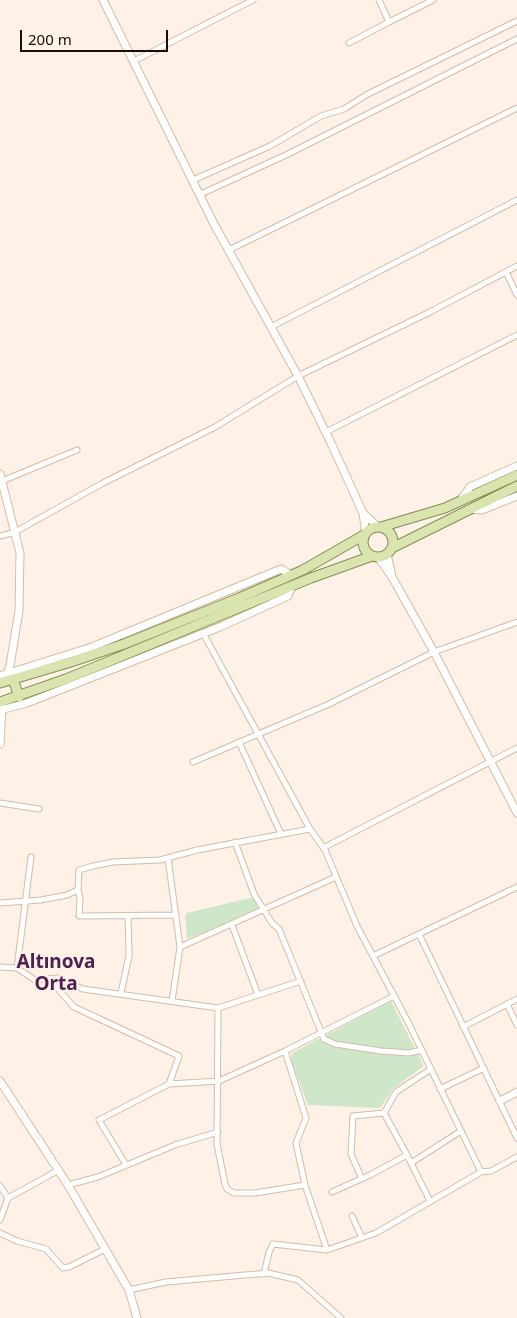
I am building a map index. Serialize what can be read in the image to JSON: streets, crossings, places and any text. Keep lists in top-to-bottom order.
{
  "districts": ["Altınova Orta"],
  "scale_bar": "200 m"
}
